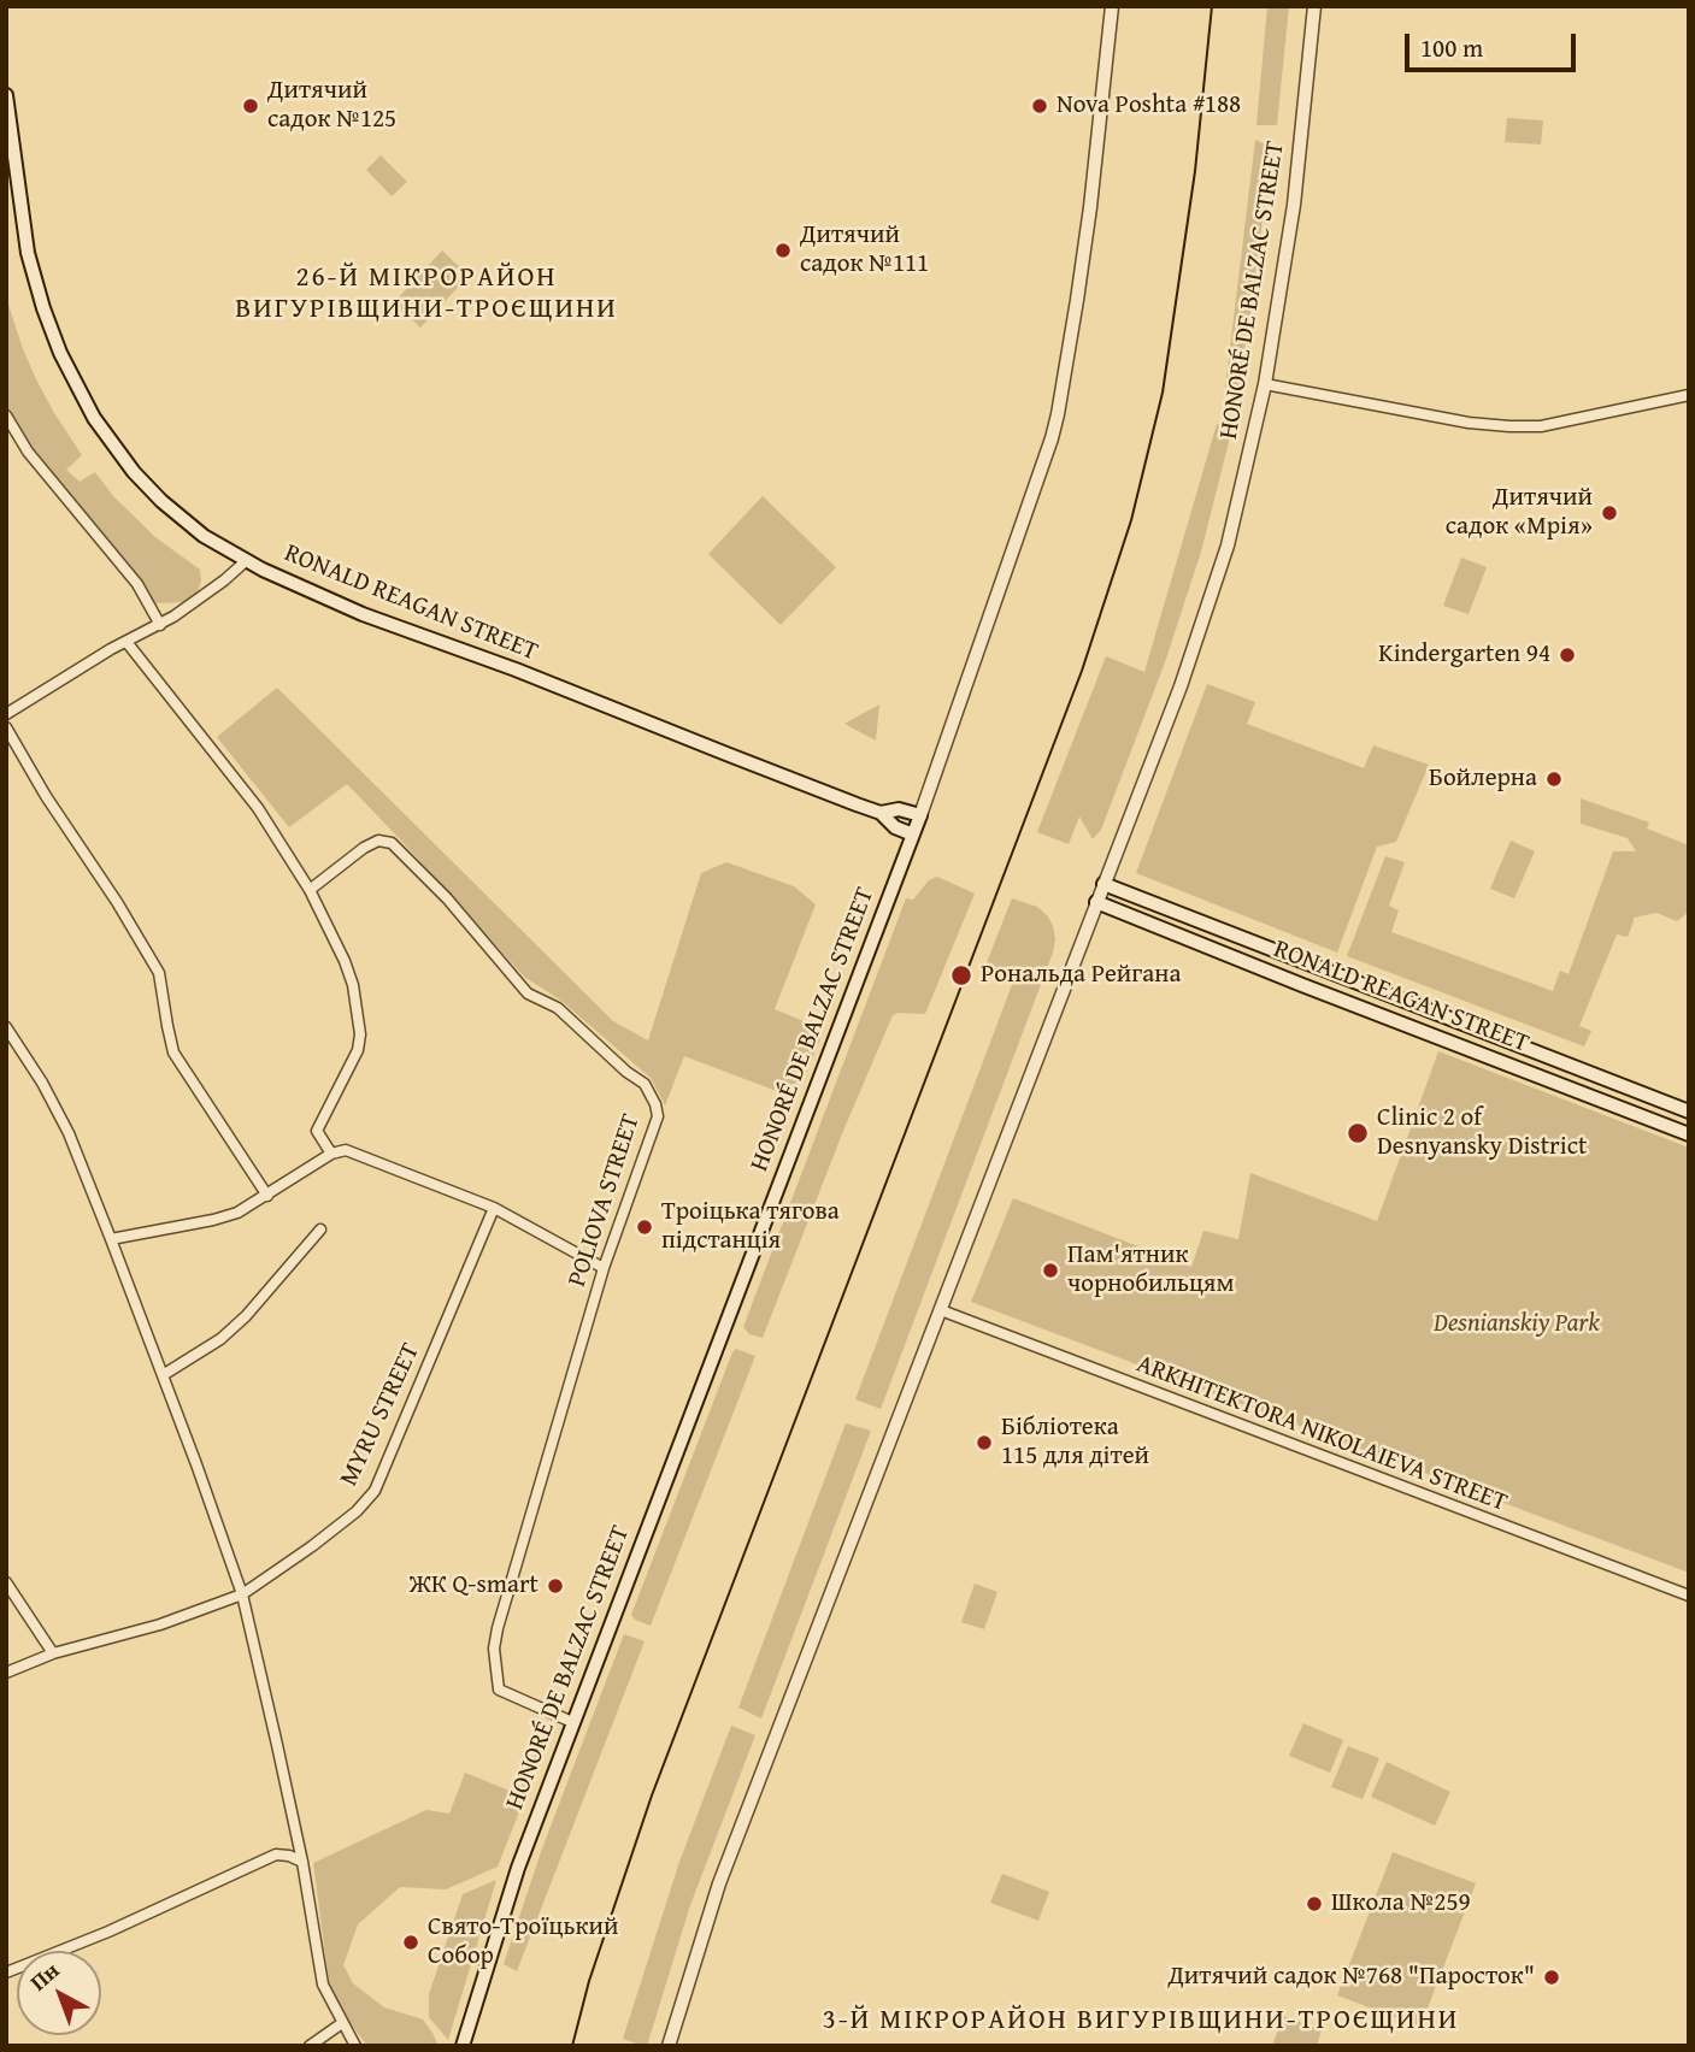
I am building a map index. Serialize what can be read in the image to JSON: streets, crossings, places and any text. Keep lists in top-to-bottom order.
{
  "streets": {
    "main road": ["HONORÉ DE BALZAC STREET", "RONALD REAGAN STREET"],
    "street": ["POLIOVA STREET", "MYRU STREET", "ARKHITEKTORA NIKOLAIEVA STREET"]
  },
  "crossings": [
    ["HONORÉ DE BALZAC STREET", "RONALD REAGAN STREET"],
    ["HONORÉ DE BALZAC STREET", "POLIOVA STREET"],
    ["HONORÉ DE BALZAC STREET", "ARKHITEKTORA NIKOLAIEVA STREET"]
  ],
  "districts": ["26-Й МІКРОРАЙОН ВИГУРІВЩИНИ-ТРОЄЩИНИ", "3-Й МІКРОРАЙОН ВИГУРІВЩИНИ-ТРОЄЩИНИ"],
  "parks": ["Desnianskiy Park"],
  "places": [
    "Дитячий садок №125",
    "Nova Poshta #188",
    "Дитячий садок №111",
    "Дитячий садок «Мрія»",
    "Kindergarten 94",
    "Бойлерна",
    "Рональда Рейгана",
    "Clinic 2 of Desnyansky District",
    "Троiцька тягова пiдстанцiя",
    "Пам'ятник чорнобильцям",
    "Бібліотека 115 для дітей",
    "ЖК Q-smart",
    "Школа №259",
    "Свято-Троїцький Собор",
    "Дитячий садок №768 \"Паросток\""
  ],
  "scale_bar": "100 m",
  "north": "top left"
}
